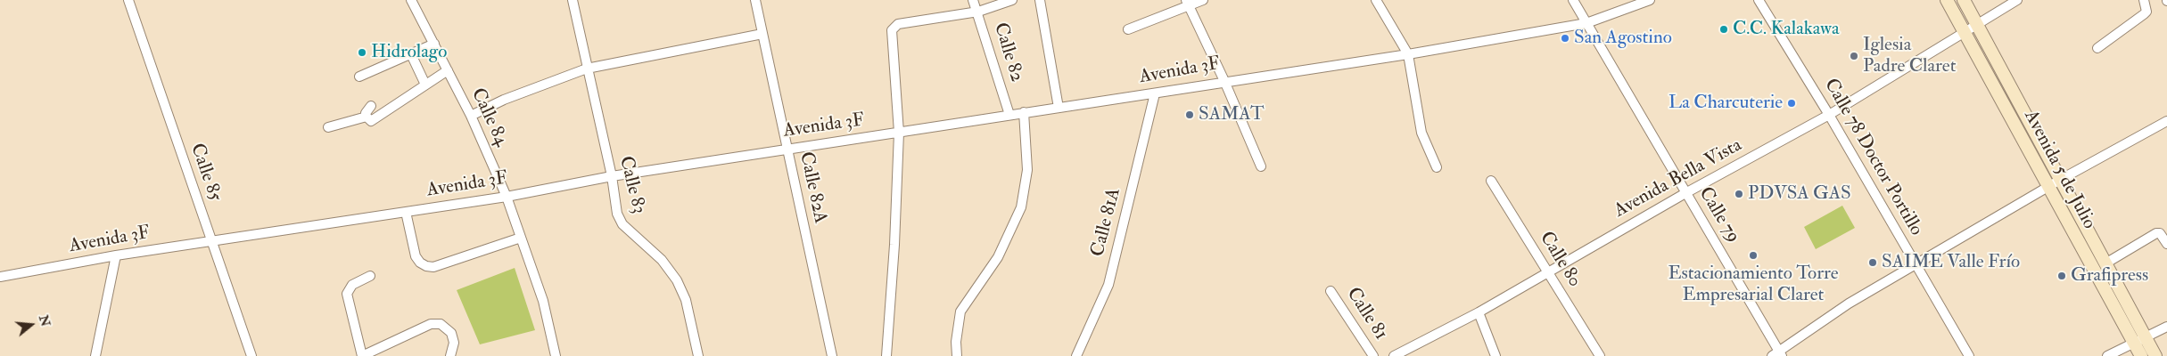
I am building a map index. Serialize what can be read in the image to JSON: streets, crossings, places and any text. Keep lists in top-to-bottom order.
{
  "streets": {
    "main road": ["Avenida 5 de Julio"],
    "street": [
      "Calle 82",
      "Avenida 3F",
      "Calle 84",
      "Calle 78 Doctor Portillo",
      "Calle 85",
      "Avenida Bella Vista",
      "Calle 83",
      "Calle 82A",
      "Calle 79",
      "Calle 81A",
      "Calle 80",
      "Calle 81"
    ]
  },
  "crossings": [
    ["Calle 82", "Avenida 3F"],
    ["Avenida 3F", "Calle 84"],
    ["Avenida 3F", "Calle 85"],
    ["Avenida 3F", "Calle 83"],
    ["Avenida 3F", "Calle 82A"],
    ["Avenida 3F", "Calle 79"],
    ["Avenida 3F", "Calle 81A"],
    ["Calle 78 Doctor Portillo", "Avenida Bella Vista"],
    ["Avenida 5 de Julio", "Avenida Bella Vista"],
    ["Avenida Bella Vista", "Calle 79"],
    ["Avenida Bella Vista", "Calle 80"]
  ],
  "places": [
    "C.C. Kalakawa",
    "San Agostino",
    "Hidrolago",
    "Iglesia Padre Claret",
    "La Charcuterie",
    "SAMAT",
    "PDVSA GAS",
    "Estacionamiento Torre Empresarial Claret",
    "SAIME Valle Frío",
    "Grafipress"
  ],
  "north": "right"
}
